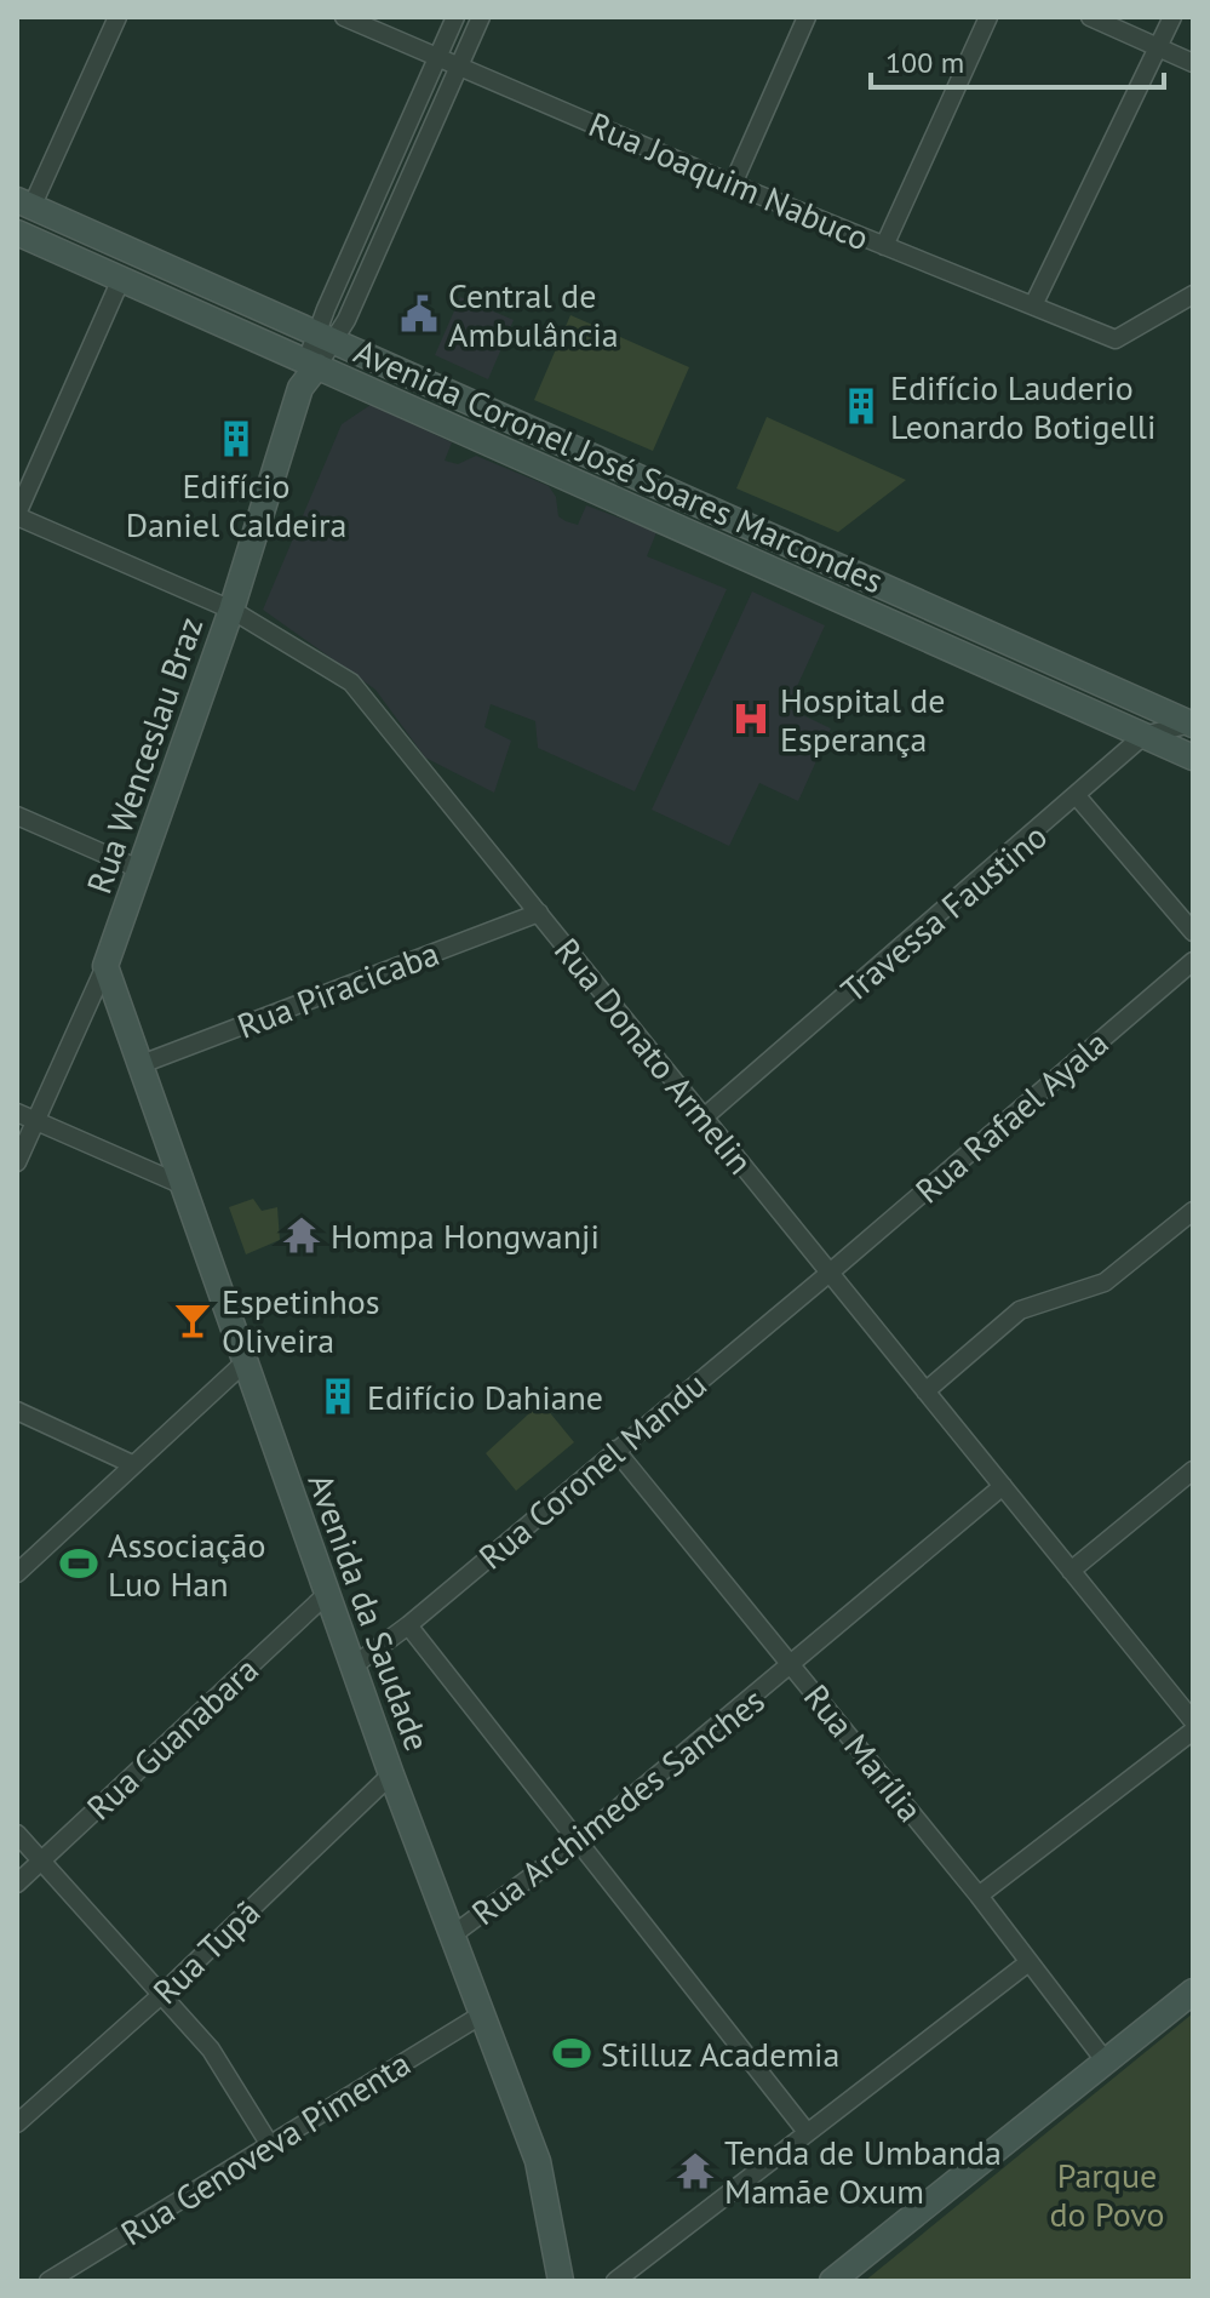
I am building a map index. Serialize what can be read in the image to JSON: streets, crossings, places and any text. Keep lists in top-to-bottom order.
{
  "streets": {
    "main road": ["Avenida Coronel José Soares Marcondes", "Rua Wenceslau Braz", "Avenida da Saudade"],
    "street": [
      "Rua Joaquim Nabuco",
      "Travessa Faustino",
      "Rua Piracicaba",
      "Rua Donato Armelin",
      "Rua Rafael Ayala",
      "Rua Coronel Mandu",
      "Rua Guanabara",
      "Rua Marília",
      "Rua Archimedes Sanches",
      "Rua Tupã",
      "Rua Genoveva Pimenta"
    ]
  },
  "crossings": [
    ["Avenida Coronel José Soares Marcondes", "Rua Wenceslau Braz"],
    ["Avenida Coronel José Soares Marcondes", "Travessa Faustino"],
    ["Rua Wenceslau Braz", "Rua Donato Armelin"],
    ["Rua Wenceslau Braz", "Avenida da Saudade"],
    ["Travessa Faustino", "Rua Donato Armelin"],
    ["Rua Piracicaba", "Rua Donato Armelin"],
    ["Rua Piracicaba", "Avenida da Saudade"],
    ["Rua Donato Armelin", "Rua Rafael Ayala"],
    ["Rua Donato Armelin", "Rua Coronel Mandu"],
    ["Rua Donato Armelin", "Rua Archimedes Sanches"],
    ["Rua Rafael Ayala", "Rua Coronel Mandu"],
    ["Rua Coronel Mandu", "Avenida da Saudade"],
    ["Rua Coronel Mandu", "Rua Marília"],
    ["Avenida da Saudade", "Rua Guanabara"],
    ["Avenida da Saudade", "Rua Archimedes Sanches"],
    ["Avenida da Saudade", "Rua Tupã"],
    ["Avenida da Saudade", "Rua Genoveva Pimenta"],
    ["Rua Marília", "Rua Archimedes Sanches"]
  ],
  "parks": ["Parque do Povo"],
  "places": {
    "public building": ["Central de Ambulância"],
    "building": ["Edifício Lauderio Leonardo Botigelli", "Edifício Daniel Caldeira", "Edifício Dahiane"],
    "hospital": ["Hospital de Esperança"],
    "temple": ["Hompa Hongwanji", "Tenda de Umbanda Mamãe Oxum"],
    "bar": ["Espetinhos Oliveira"],
    "sports": ["Associação Luo Han", "Stilluz Academia"]
  },
  "scale_bar": "100 m"
}
